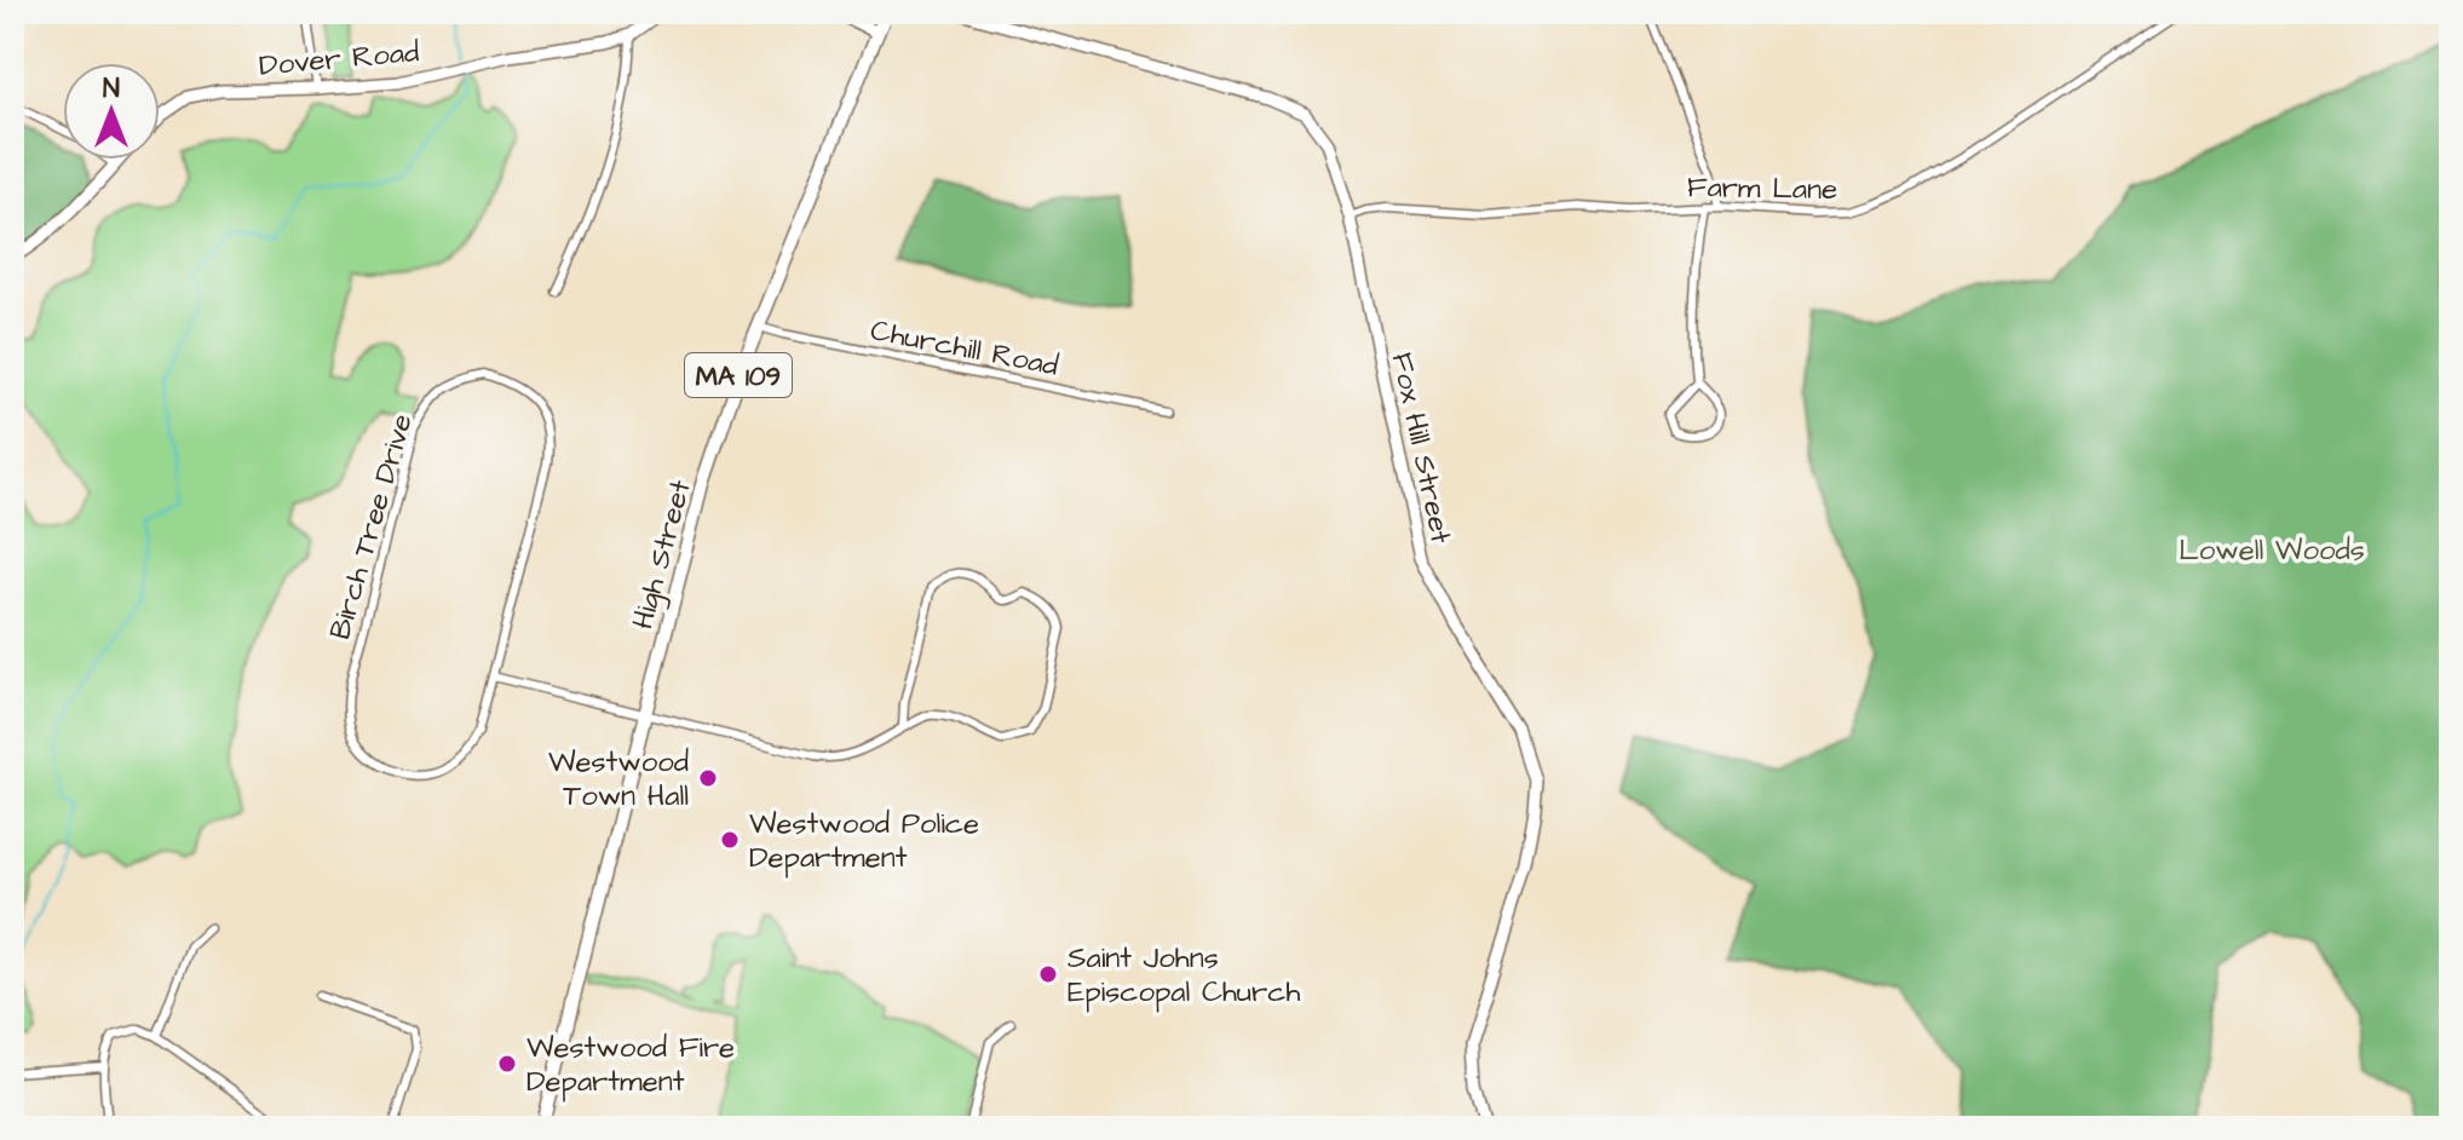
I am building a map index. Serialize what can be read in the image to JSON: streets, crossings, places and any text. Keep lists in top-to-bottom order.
{
  "streets": {
    "main road": ["MA 109", "High Street"],
    "street": [
      "Dover Road",
      "Farm Lane",
      "Churchill Road",
      "Fox Hill Street",
      "Birch Tree Drive"
    ]
  },
  "crossings": [
    ["Farm Lane", "Fox Hill Street"],
    ["Churchill Road", "High Street"]
  ],
  "parks": ["Lowell Woods"],
  "places": [
    "Westwood Town Hall",
    "Westwood Police Department",
    "Saint Johns Episcopal Church",
    "Westwood Fire Department"
  ],
  "north": "top"
}
